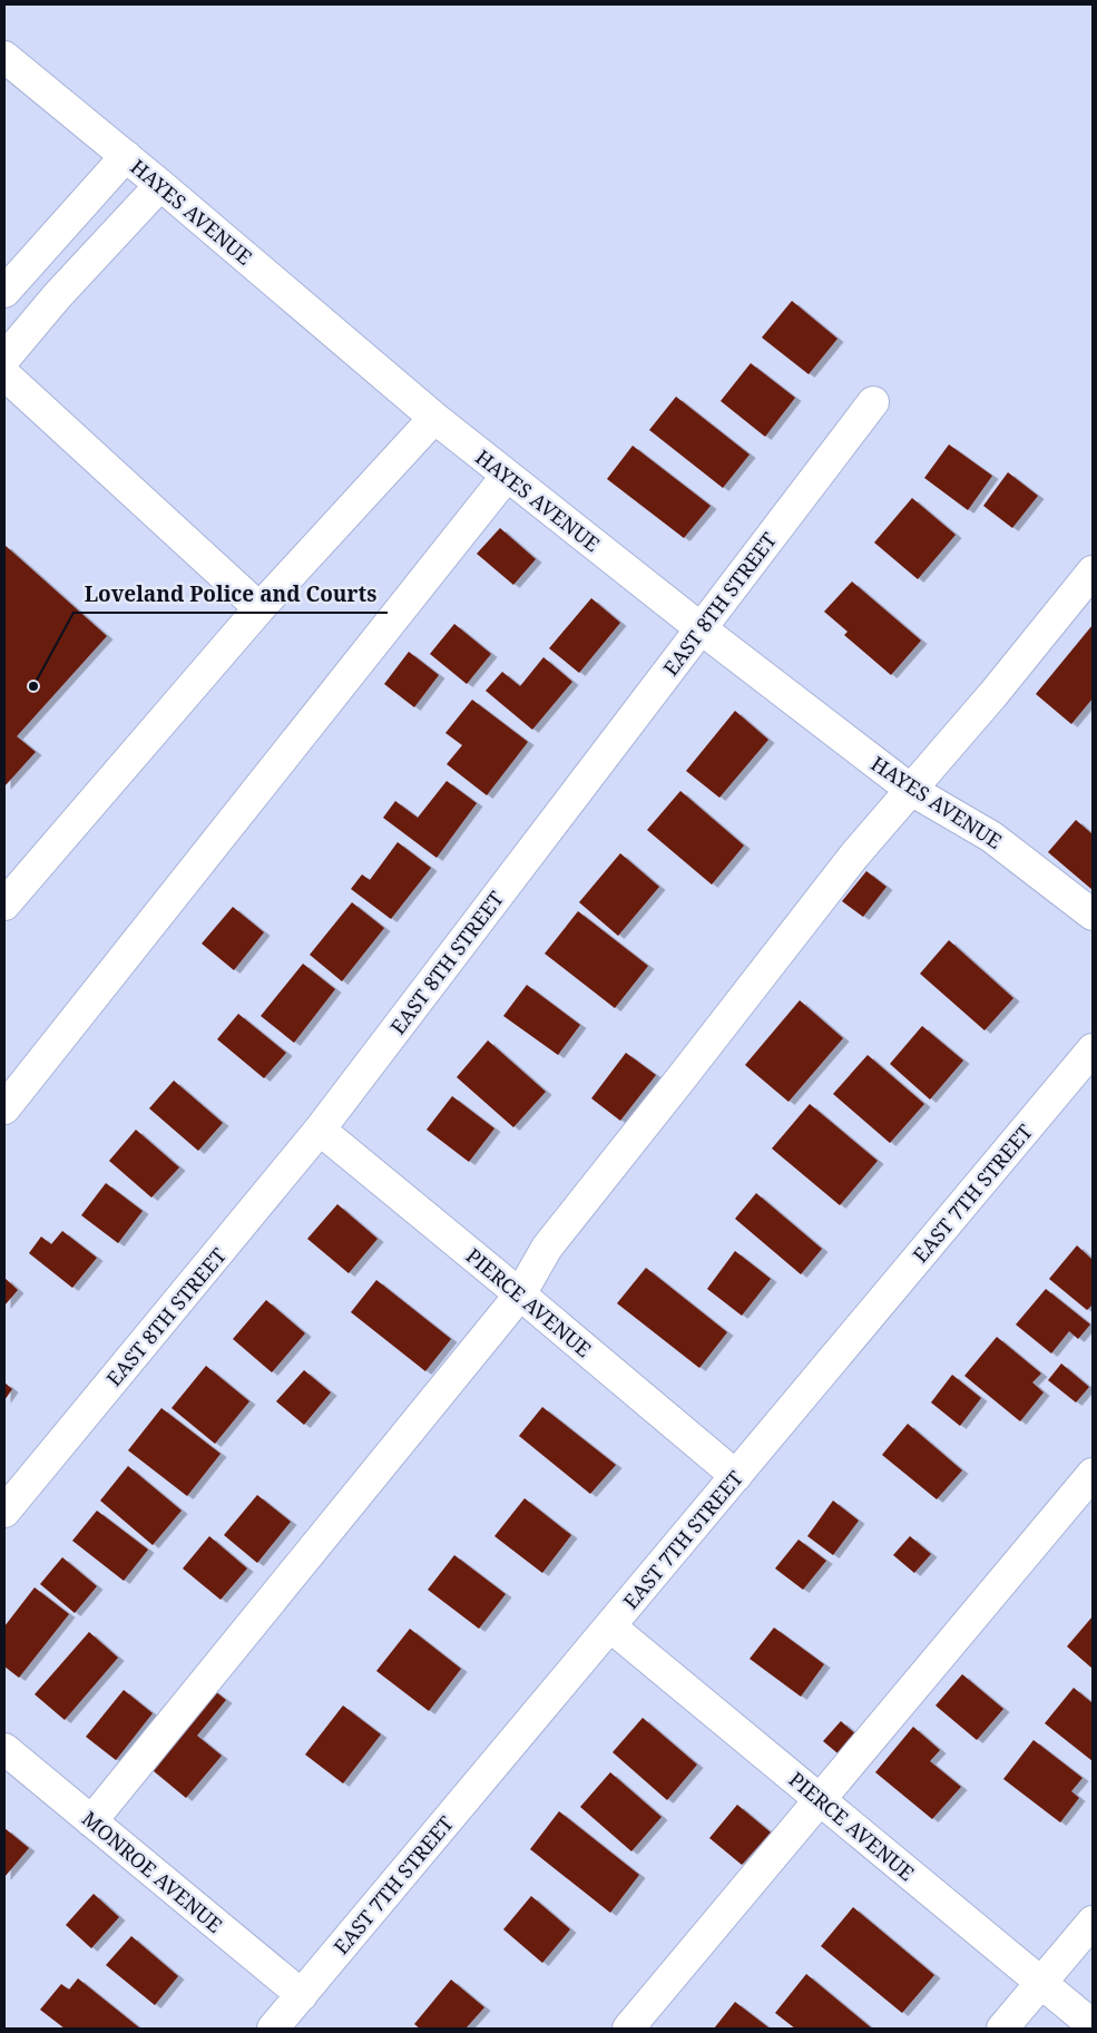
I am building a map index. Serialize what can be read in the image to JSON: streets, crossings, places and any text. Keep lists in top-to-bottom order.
{
  "streets": {
    "street": [
      "HAYES AVENUE",
      "EAST 8TH STREET",
      "EAST 7TH STREET",
      "PIERCE AVENUE",
      "MONROE AVENUE"
    ]
  },
  "crossings": [
    ["HAYES AVENUE", "EAST 8TH STREET"],
    ["EAST 8TH STREET", "PIERCE AVENUE"],
    ["EAST 7TH STREET", "PIERCE AVENUE"],
    ["EAST 7TH STREET", "MONROE AVENUE"]
  ],
  "places": ["Loveland Police and Courts"]
}
